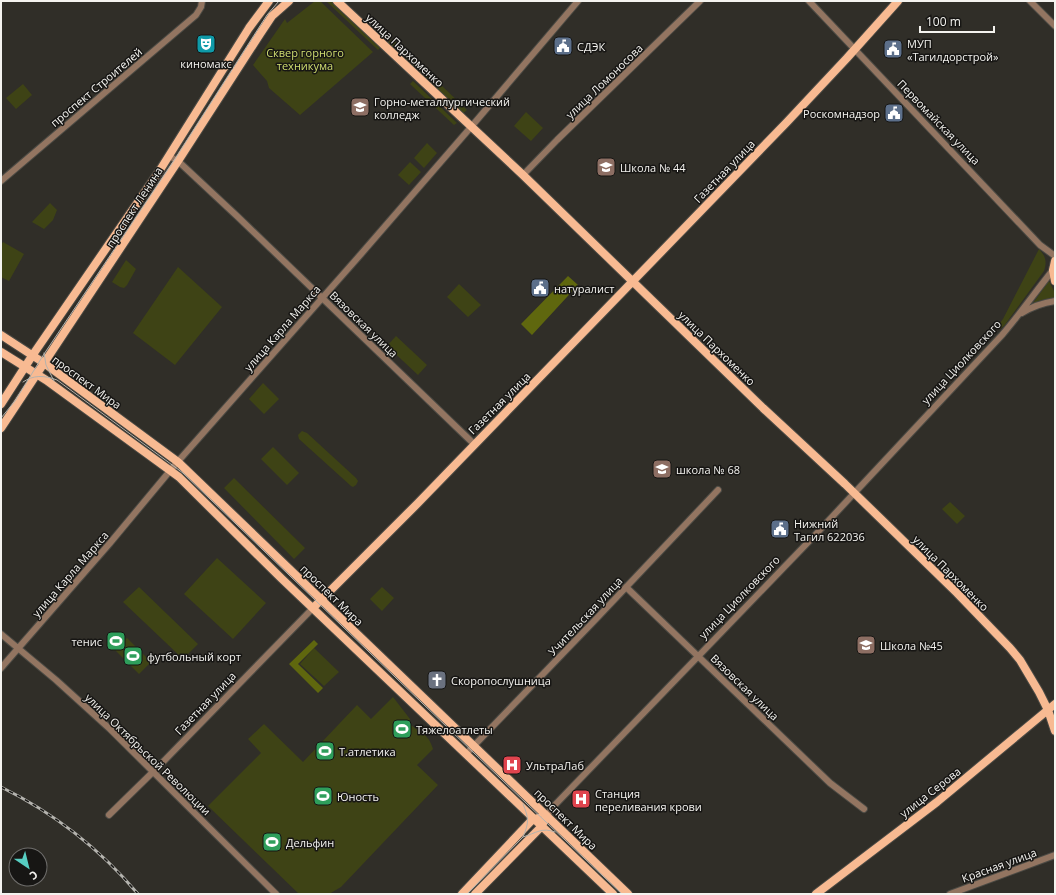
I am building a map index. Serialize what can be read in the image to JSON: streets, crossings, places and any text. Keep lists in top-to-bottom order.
{
  "streets": {
    "main road": [
      "улица Пархоменко",
      "Газетная улица",
      "проспект Ленина",
      "улица Циолковского",
      "проспект Мира",
      "улица Серова"
    ],
    "street": [
      "улица Ломоносова",
      "проспект Строителей",
      "Первомайская улица",
      "Вязовская улица",
      "улица Карла Маркса",
      "Учительская улица",
      "улица Октябрьской Революции",
      "Красная улица"
    ]
  },
  "crossings": [
    ["улица Пархоменко", "улица Ломоносова"],
    ["улица Пархоменко", "Газетная улица"],
    ["улица Пархоменко", "улица Карла Маркса"],
    ["улица Пархоменко", "улица Циолковского"],
    ["улица Пархоменко", "улица Серова"],
    ["Первомайская улица", "Газетная улица"],
    ["Газетная улица", "Вязовская улица"],
    ["Газетная улица", "проспект Мира"],
    ["Газетная улица", "улица Октябрьской Революции"],
    ["проспект Ленина", "Вязовская улица"],
    ["проспект Ленина", "проспект Мира"],
    ["Вязовская улица", "улица Карла Маркса"],
    ["Вязовская улица", "улица Циолковского"],
    ["Вязовская улица", "Учительская улица"],
    ["улица Карла Маркса", "проспект Мира"],
    ["улица Карла Маркса", "улица Октябрьской Революции"],
    ["улица Циолковского", "проспект Мира"],
    ["проспект Мира", "Учительская улица"]
  ],
  "parks": ["Сквер горного техникума"],
  "places": {
    "theatre": ["киномакс"],
    "public building": [
      "СДЭК",
      "МУП «Тагилдорстрой»",
      "Роскомнадзор",
      "натуралист",
      "Нижний Тагил 622036"
    ],
    "school or university": [
      "Горно-металлургический колледж",
      "Школа № 44",
      "школа № 68",
      "Школа №45"
    ],
    "sports": [
      "тенис",
      "футбольный корт",
      "Тяжелоатлеты",
      "Т.атлетика",
      "Юность",
      "Дельфин"
    ],
    "church": ["Скоропослушница"],
    "hospital": ["УльтраЛаб", "Станция переливания крови"]
  },
  "scale_bar": "100 m",
  "north": "bottom right"
}
